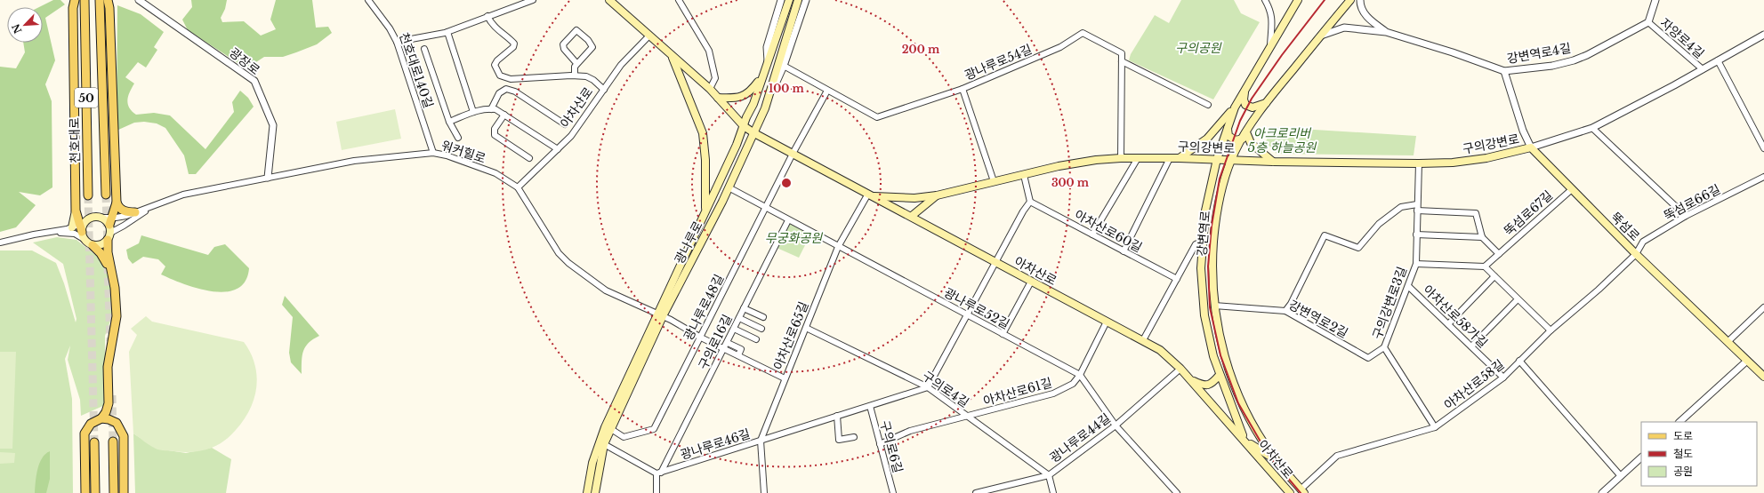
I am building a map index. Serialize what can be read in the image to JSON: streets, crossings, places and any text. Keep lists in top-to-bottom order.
{
  "streets": {
    "main road": [
      "50",
      "아차산로",
      "천호대로",
      "구의강변로",
      "뚝섬로",
      "강변역로",
      "광나루로"
    ],
    "street": [
      "자양로4길",
      "강변역로4길",
      "광장로",
      "광나루로54길",
      "천호대로140길",
      "워커힐로",
      "뚝섬로66길",
      "뚝섬로67길",
      "아차산로60길",
      "구의강변로3길",
      "광나루로48길",
      "광나루로52길",
      "아차산로58가길",
      "강변역로2길",
      "아차산로65길",
      "구의로16길",
      "아차산로58길",
      "구의로4길",
      "아차산로61길",
      "광나루로44길",
      "광나루로46길",
      "구의로6길"
    ]
  },
  "crossings": [
    ["자양로4길", "강변역로4길"],
    ["자양로4길", "구의강변로"],
    ["강변역로4길", "뚝섬로"],
    ["강변역로4길", "강변역로"],
    ["광장로", "워커힐로"],
    ["천호대로140길", "워커힐로"],
    ["아차산로", "구의강변로"],
    ["아차산로", "워커힐로"],
    ["아차산로", "강변역로"],
    ["아차산로", "광나루로"],
    ["아차산로", "광나루로48길"],
    ["아차산로", "아차산로65길"],
    ["아차산로", "아차산로61길"],
    ["아차산로", "광나루로44길"],
    ["구의강변로", "뚝섬로"],
    ["구의강변로", "강변역로"],
    ["구의강변로", "구의강변로3길"],
    ["워커힐로", "광나루로"],
    ["워커힐로", "광나루로48길"],
    ["워커힐로", "아차산로65길"],
    ["워커힐로", "구의로16길"],
    ["뚝섬로66길", "뚝섬로"],
    ["뚝섬로66길", "아차산로58길"],
    ["뚝섬로67길", "뚝섬로"],
    ["뚝섬로", "아차산로58길"],
    ["강변역로", "강변역로2길"],
    ["강변역로", "아차산로58길"],
    ["광나루로", "광나루로48길"],
    ["광나루로", "광나루로52길"],
    ["구의강변로3길", "아차산로58가길"],
    ["구의강변로3길", "강변역로2길"],
    ["구의강변로3길", "아차산로58길"],
    ["광나루로48길", "광나루로52길"],
    ["광나루로52길", "아차산로65길"],
    ["광나루로52길", "구의로16길"],
    ["광나루로52길", "아차산로61길"],
    ["광나루로52길", "광나루로44길"],
    ["아차산로58가길", "아차산로58길"],
    ["아차산로65길", "구의로4길"],
    ["아차산로65길", "광나루로46길"],
    ["구의로16길", "광나루로46길"],
    ["구의로4길", "아차산로61길"],
    ["구의로4길", "광나루로44길"],
    ["구의로4길", "광나루로46길"],
    ["아차산로61길", "구의로6길"],
    ["광나루로46길", "구의로6길"]
  ],
  "parks": ["구의공원", "아크로리버 5층 하늘공원", "무궁화공원"],
  "legend": ["도로", "철도", "공원"],
  "north": "bottom left",
  "rings": ["200 m", "100 m", "300 m"]
}
